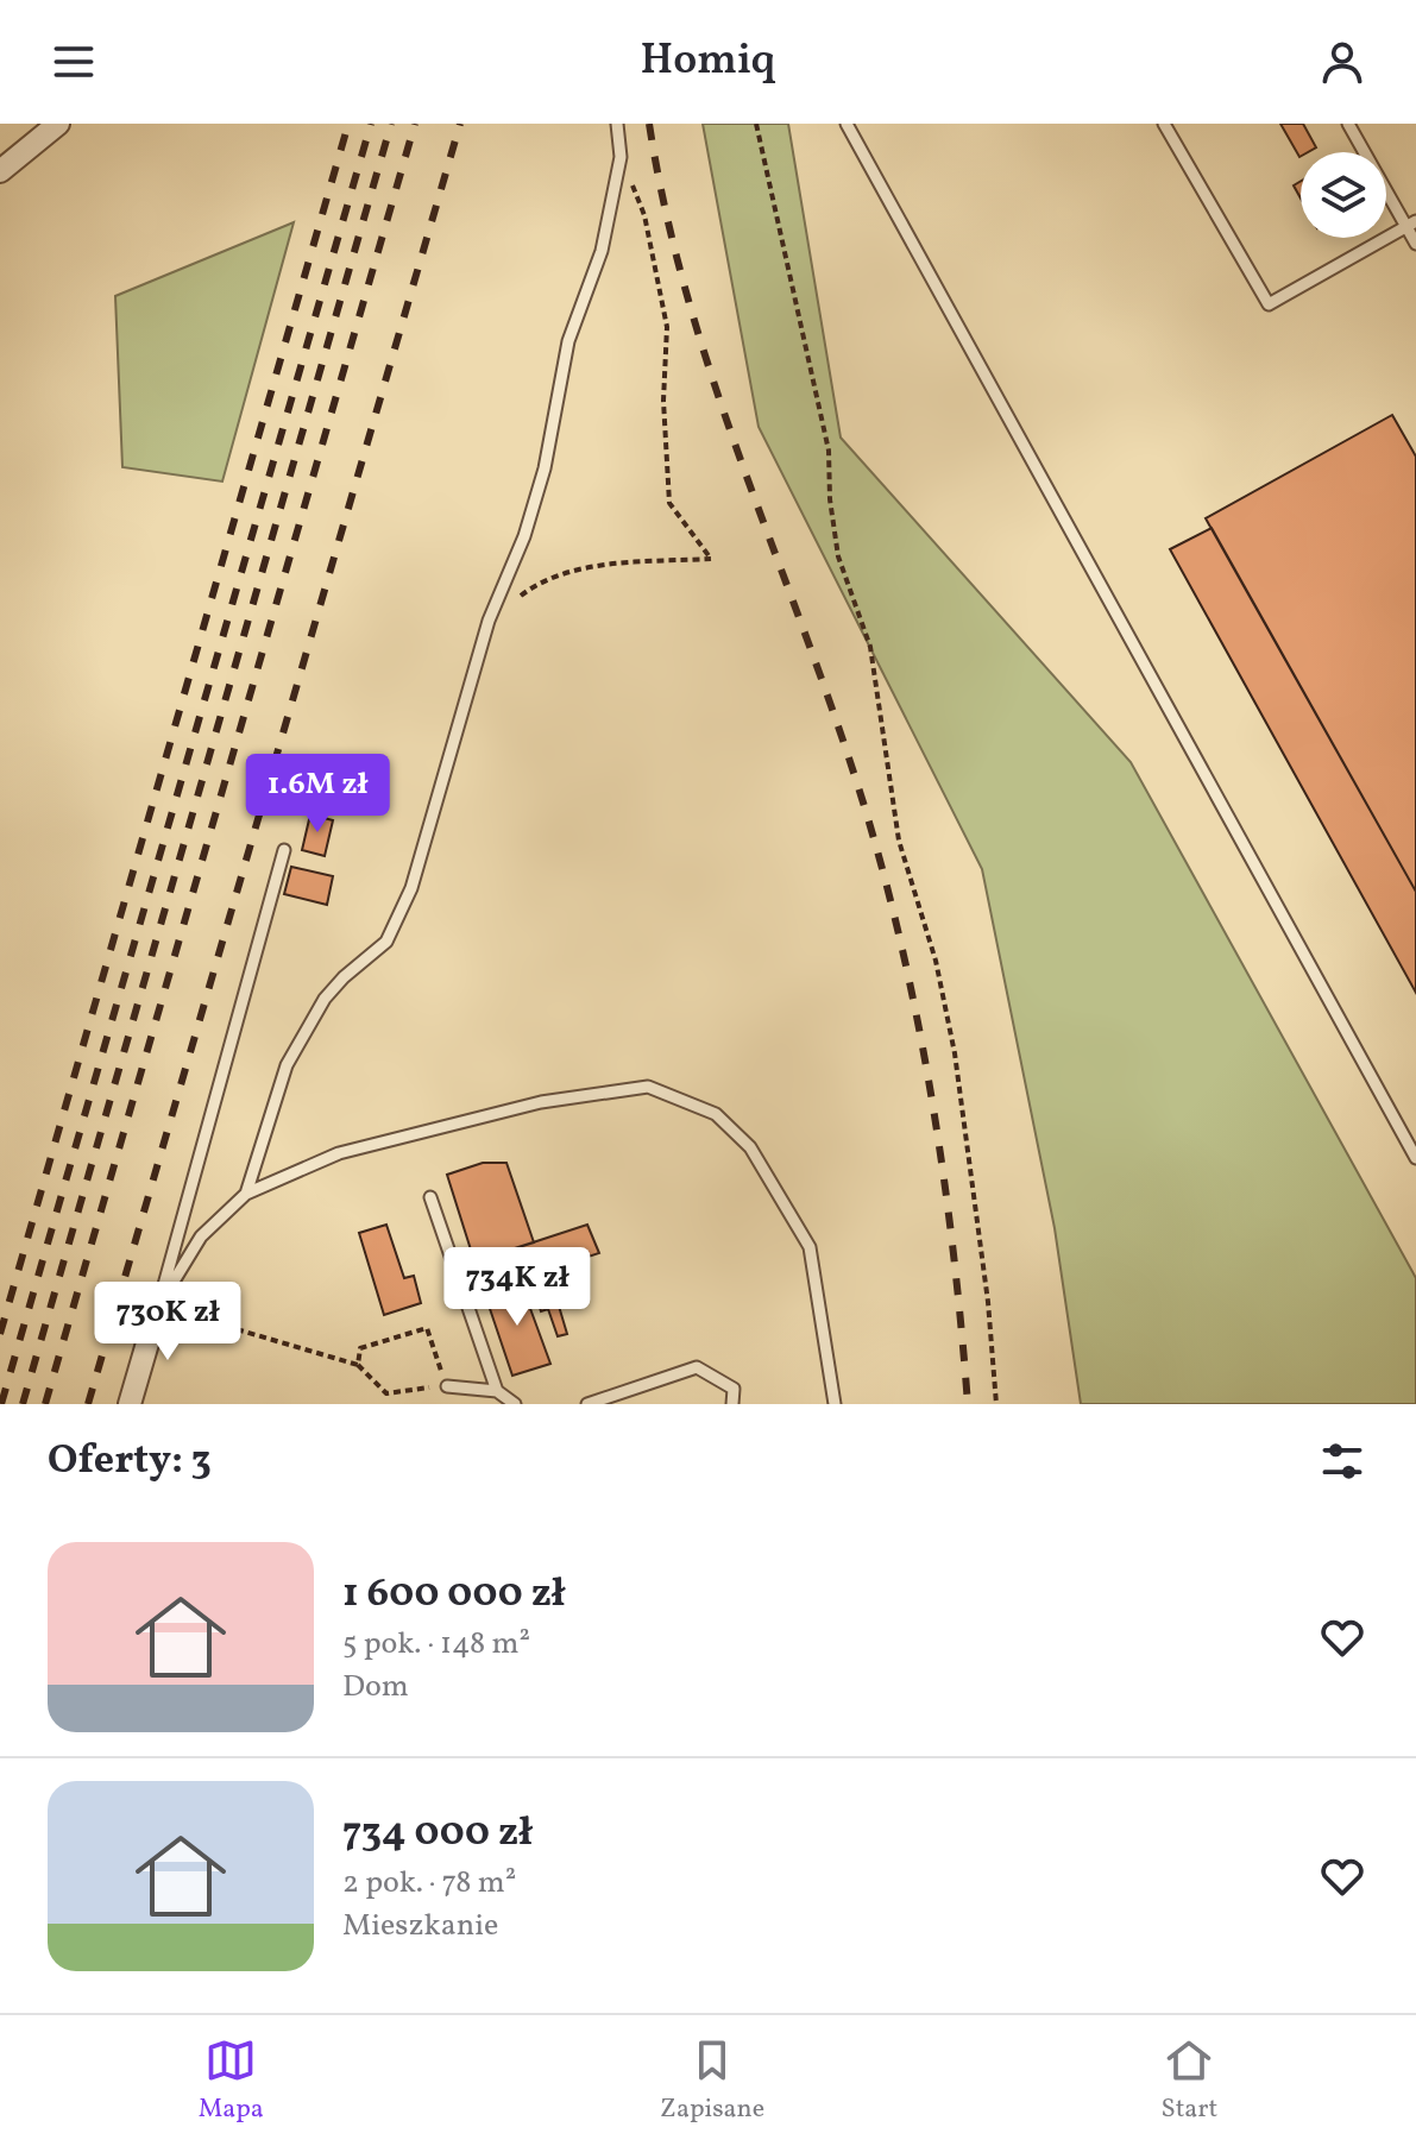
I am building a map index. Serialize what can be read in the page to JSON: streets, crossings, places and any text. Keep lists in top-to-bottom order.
{
  "page": {
    "header": "Homiq",
    "price": ["1.6M zł", "734K zł", "730K zł"],
    "heading": "Oferty: 3",
    "list": [
      {
        "name": "1 600 000 zł",
        "note": "5 pok. · 148 m² · Dom"
      },
      {
        "name": "734 000 zł",
        "note": "2 pok. · 78 m² · Mieszkanie"
      }
    ],
    "tabs": ["Mapa", "Zapisane", "Start"]
  }
}
